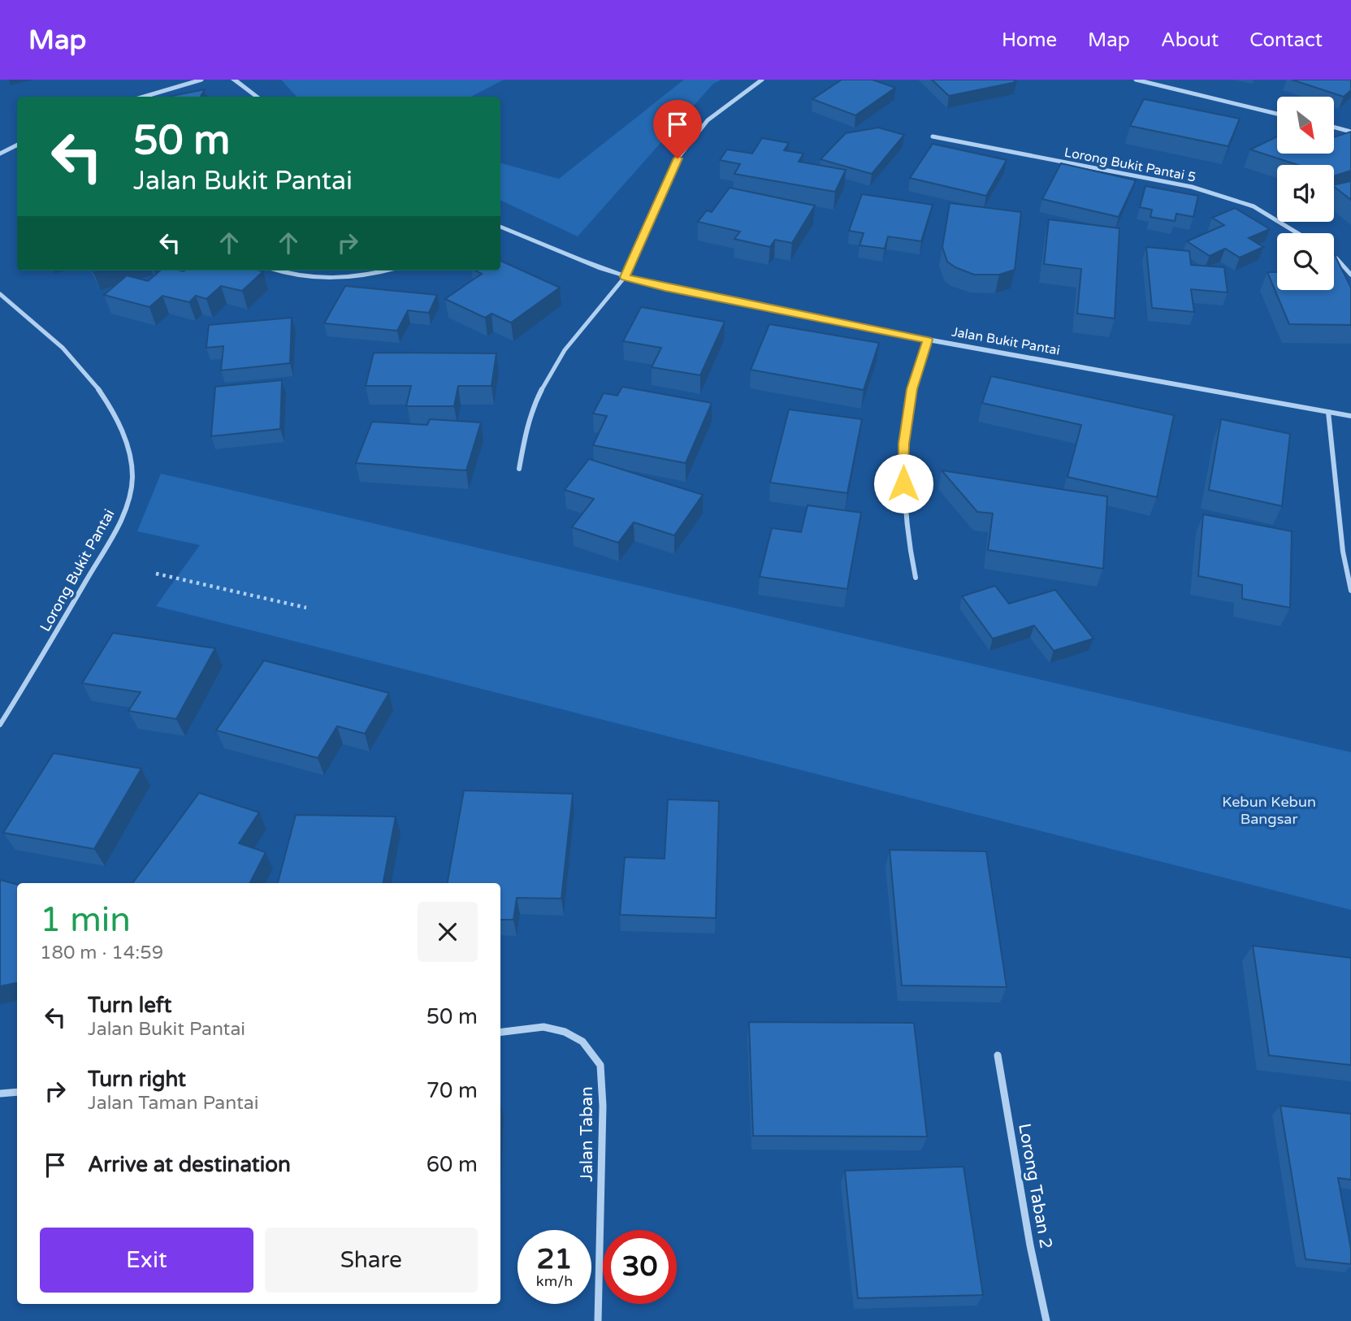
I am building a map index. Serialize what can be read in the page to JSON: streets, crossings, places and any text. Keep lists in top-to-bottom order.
{
  "streets": {
    "street": [
      "Lorong Bukit Pantai 5",
      "Jalan Bukit Pantai",
      "Lorong Bukit Pantai",
      "Jalan Taban",
      "Lorong Taban 2"
    ]
  },
  "parks": ["Kebun Kebun Bangsar"],
  "north": "bottom right",
  "page": {
    "header": "Map",
    "nav": [
      "Home",
      "Map",
      "About",
      "Contact"
    ],
    "turn": ["50 m", "Jalan Bukit Pantai"],
    "heading": ["1 min", "180 m · 14:59"],
    "list": [
      {
        "name": "Turn left",
        "note": "Jalan Bukit Pantai",
        "value": "50 m"
      },
      {
        "name": "Turn right",
        "note": "Jalan Taman Pantai",
        "value": "70 m"
      },
      {
        "name": "Arrive at destination",
        "value": "60 m"
      }
    ],
    "buttons": ["Exit", "Share"],
    "speed": "21 km/h",
    "limit": "30"
  }
}
